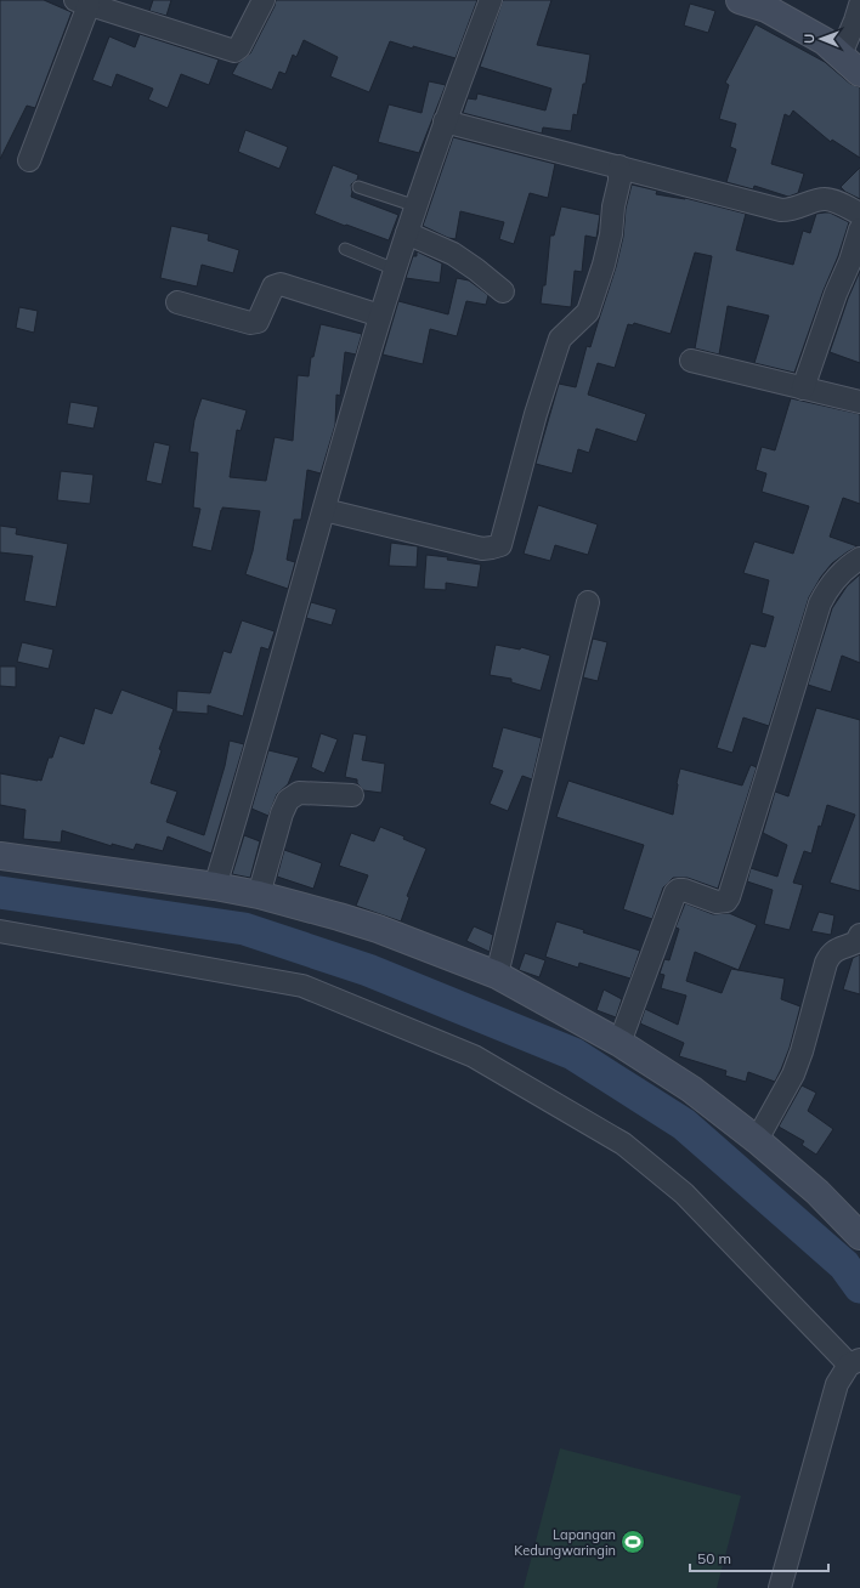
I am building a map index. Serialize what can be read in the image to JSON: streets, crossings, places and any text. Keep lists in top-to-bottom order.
{
  "places": {
    "sports": ["Lapangan Kedungwaringin"]
  },
  "scale_bar": "50 m",
  "north": "left"
}
